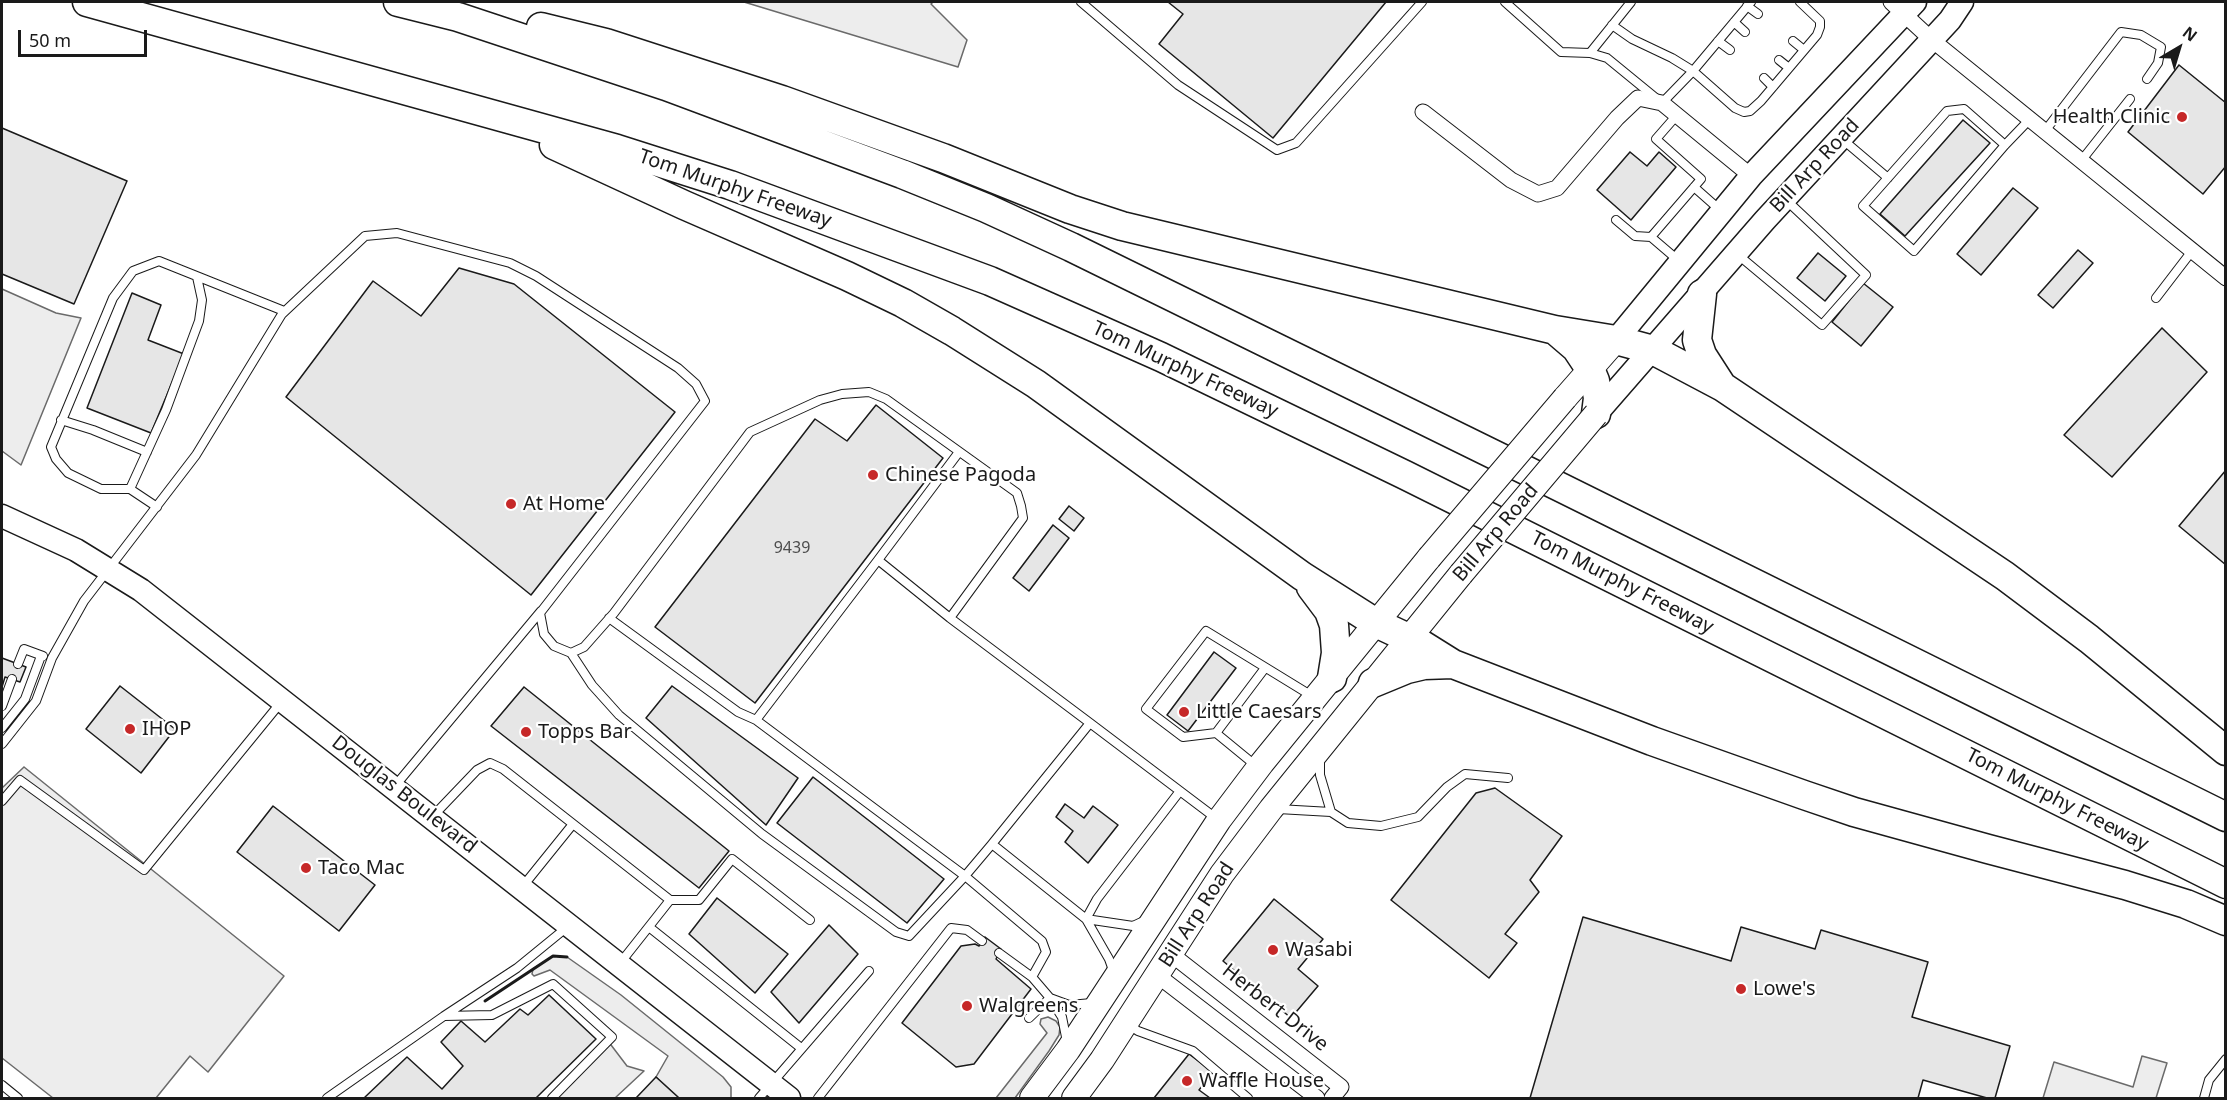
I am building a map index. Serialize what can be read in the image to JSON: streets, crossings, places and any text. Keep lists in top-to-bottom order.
{
  "streets": {
    "highway": ["Tom Murphy Freeway"],
    "main road": ["Bill Arp Road", "Douglas Boulevard"],
    "street": ["Herbert Drive"]
  },
  "crossings": [
    ["Bill Arp Road", "Herbert Drive"]
  ],
  "places": [
    "Health Clinic",
    "Chinese Pagoda",
    "At Home",
    "Little Caesars",
    "IHOP",
    "Topps Bar",
    "Taco Mac",
    "Wasabi",
    "Lowe's",
    "Walgreens",
    "Waffle House"
  ],
  "house_numbers": ["9439"],
  "scale_bar": "50 m",
  "north": "top right"
}
